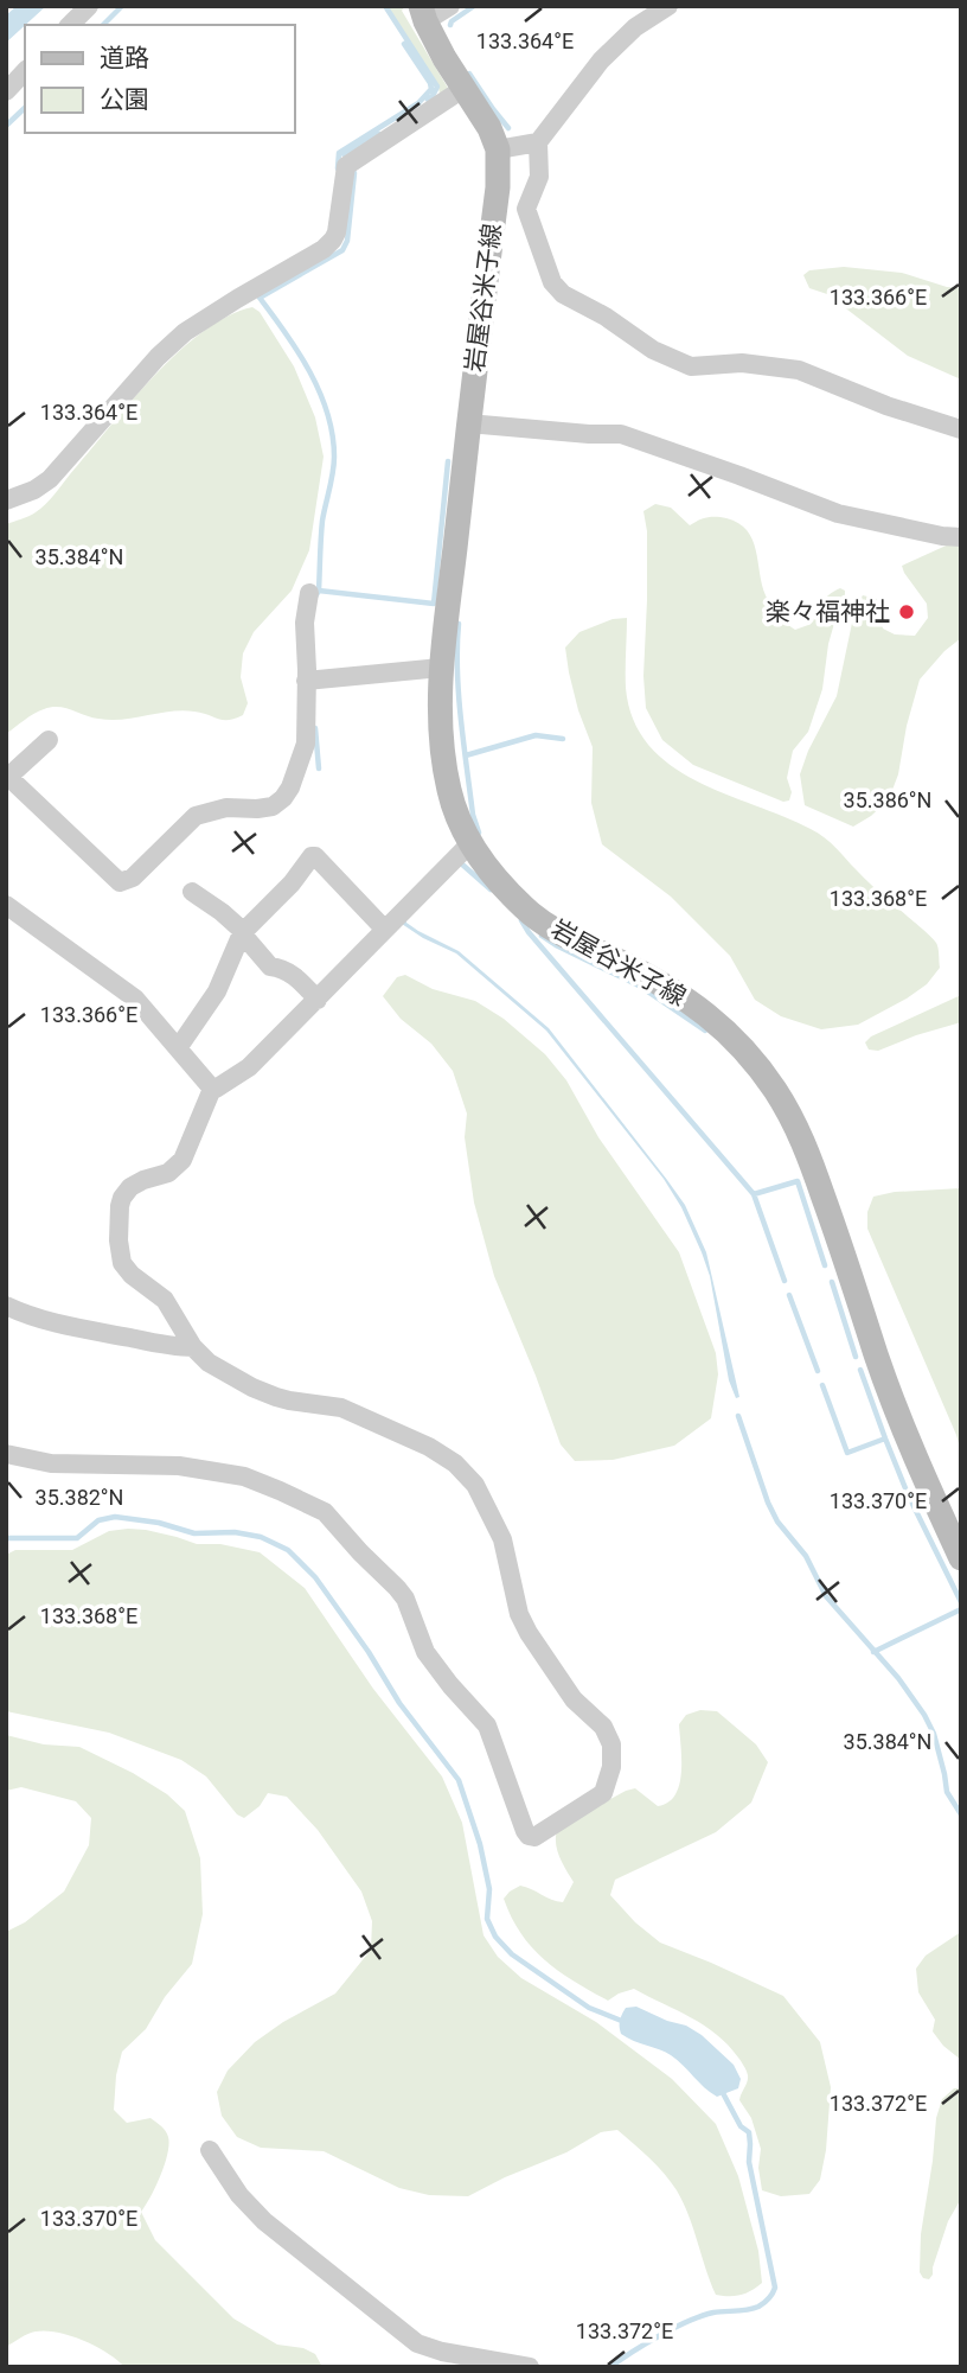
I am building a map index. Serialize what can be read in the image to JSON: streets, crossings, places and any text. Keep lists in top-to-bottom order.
{
  "streets": {
    "main road": ["岩屋谷米子線"]
  },
  "places": ["楽々福神社"],
  "legend": ["道路", "公園"],
  "coordinates": [
    "133.364°E",
    "133.366°E",
    "35.384°N",
    "35.386°N",
    "133.368°E",
    "35.382°N",
    "133.370°E",
    "133.372°E"
  ]
}
